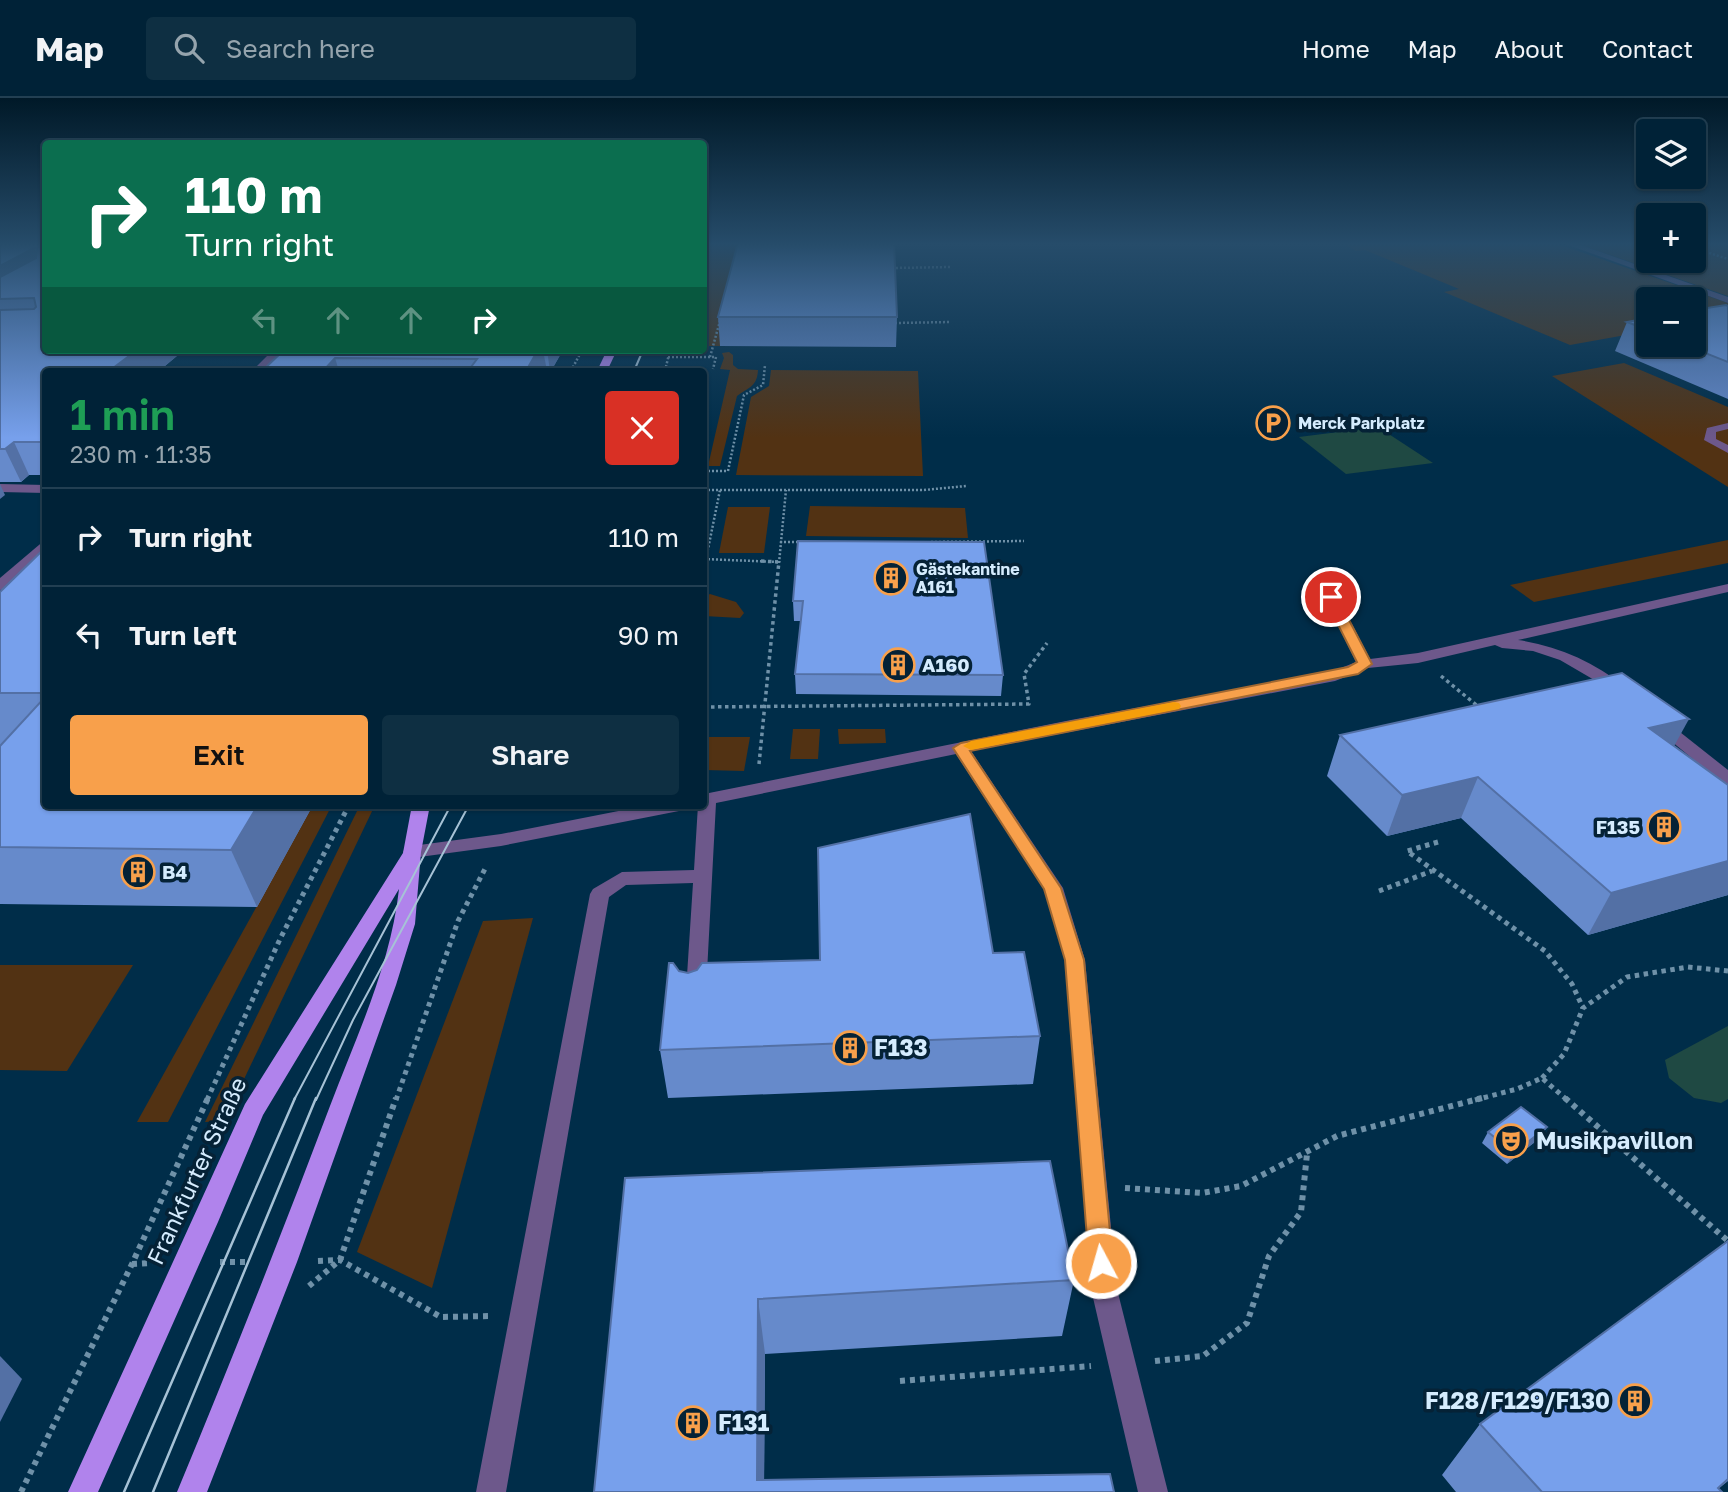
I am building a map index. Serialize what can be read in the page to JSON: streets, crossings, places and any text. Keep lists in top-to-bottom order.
{
  "streets": {
    "main road": ["Frankfurter Straße"]
  },
  "places": {
    "parking": ["Merck Parkplatz"],
    "building": [
      "Gästekantine A161",
      "A160",
      "F135",
      "B4",
      "F133",
      "F128/F129/F130",
      "F131"
    ],
    "theatre": ["Musikpavillon"]
  },
  "page": {
    "header": "Map",
    "search": "Search here",
    "nav": [
      "Home",
      "Map",
      "About",
      "Contact"
    ],
    "map_buttons": ["+", "−"],
    "turn": ["110 m", "Turn right"],
    "heading": ["1 min", "230 m · 11:35"],
    "list": [
      {
        "name": "Turn right",
        "value": "110 m"
      },
      {
        "name": "Turn left",
        "value": "90 m"
      }
    ],
    "buttons": ["Exit", "Share"]
  }
}
